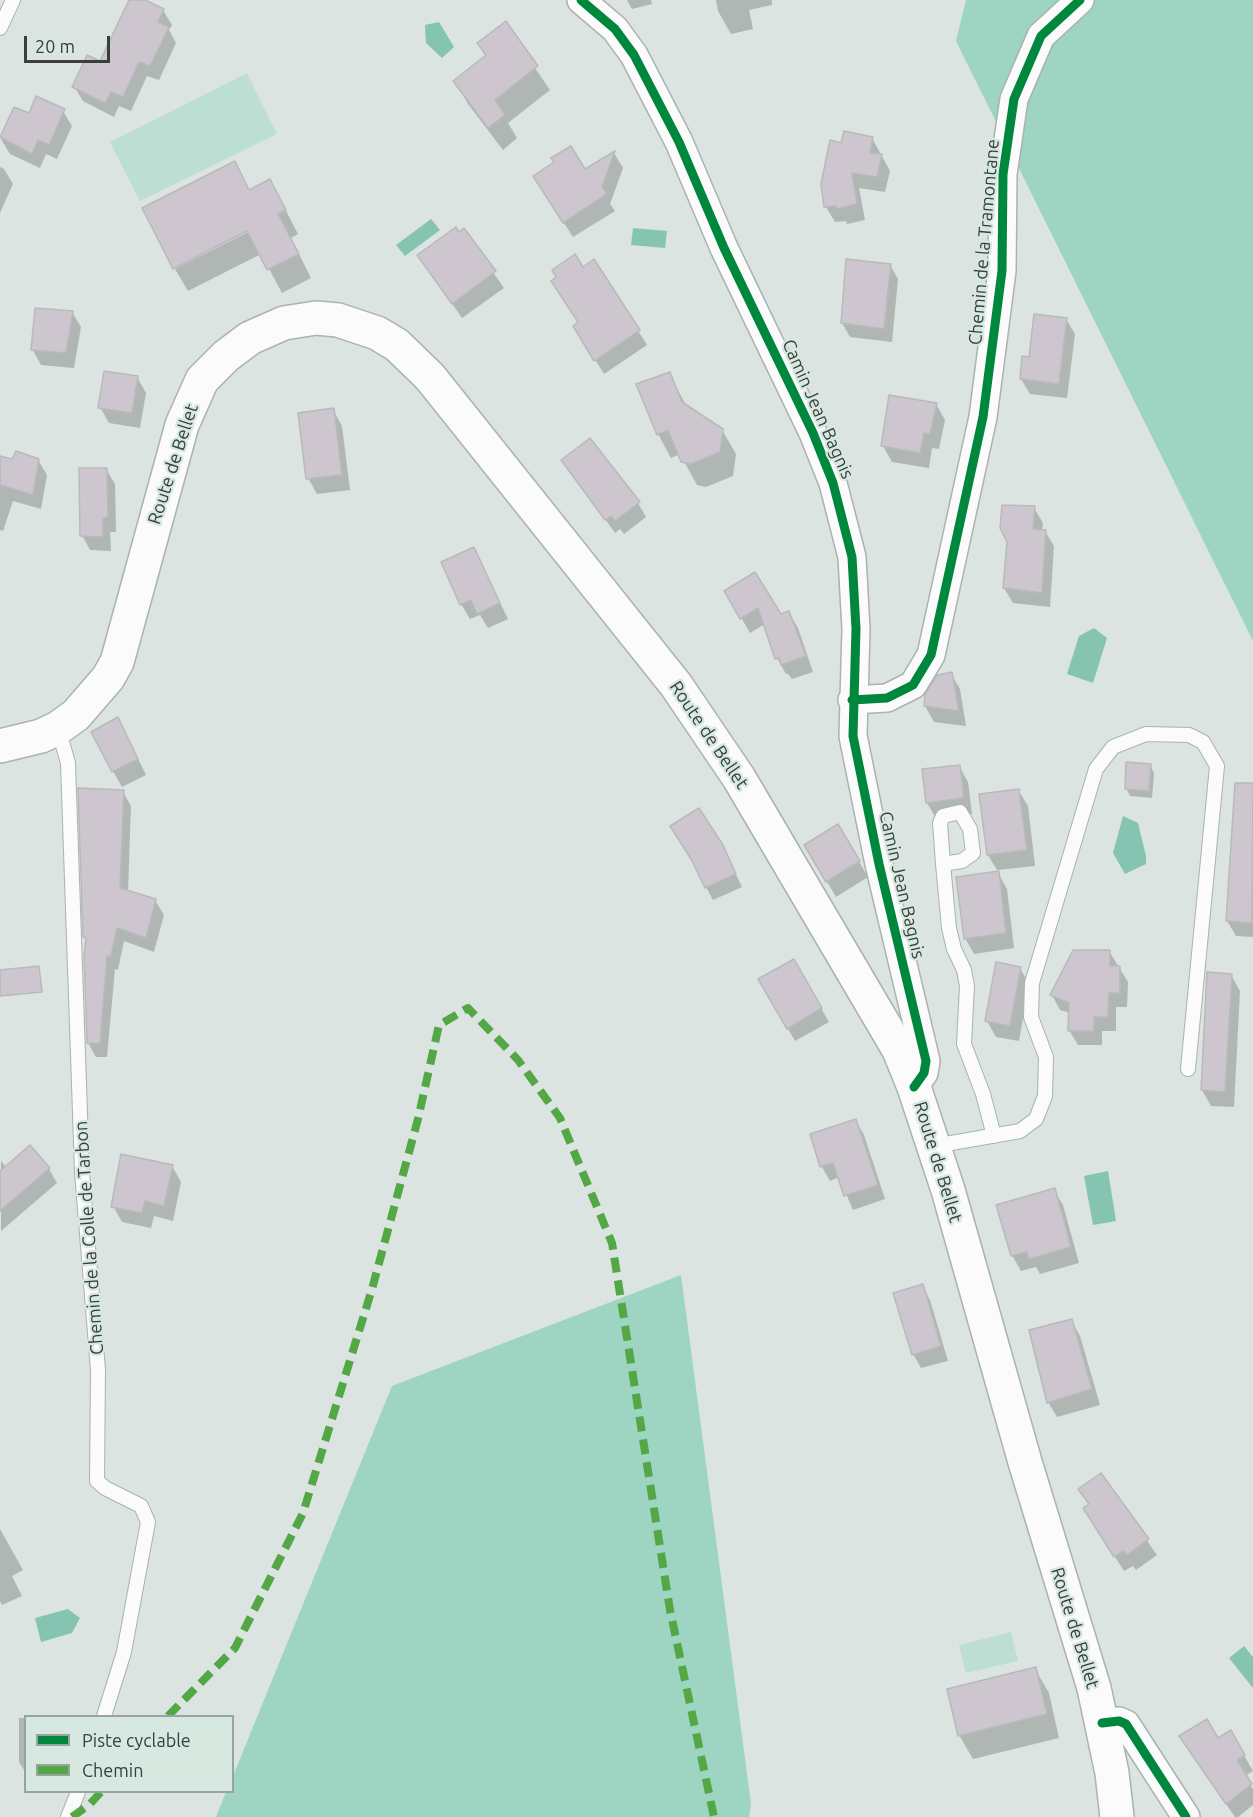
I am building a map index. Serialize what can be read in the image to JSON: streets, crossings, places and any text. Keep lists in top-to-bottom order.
{
  "streets": {
    "main road": ["Route de Bellet"],
    "street": ["Chemin de la Tramontane", "Camin Jean Bagnis"],
    "lane": ["Chemin de la Colle de Tarbon"]
  },
  "crossings": [
    ["Chemin de la Tramontane", "Camin Jean Bagnis"],
    ["Camin Jean Bagnis", "Route de Bellet"],
    ["Route de Bellet", "Chemin de la Colle de Tarbon"]
  ],
  "legend": ["Piste cyclable", "Chemin"],
  "scale_bar": "20 m"
}
